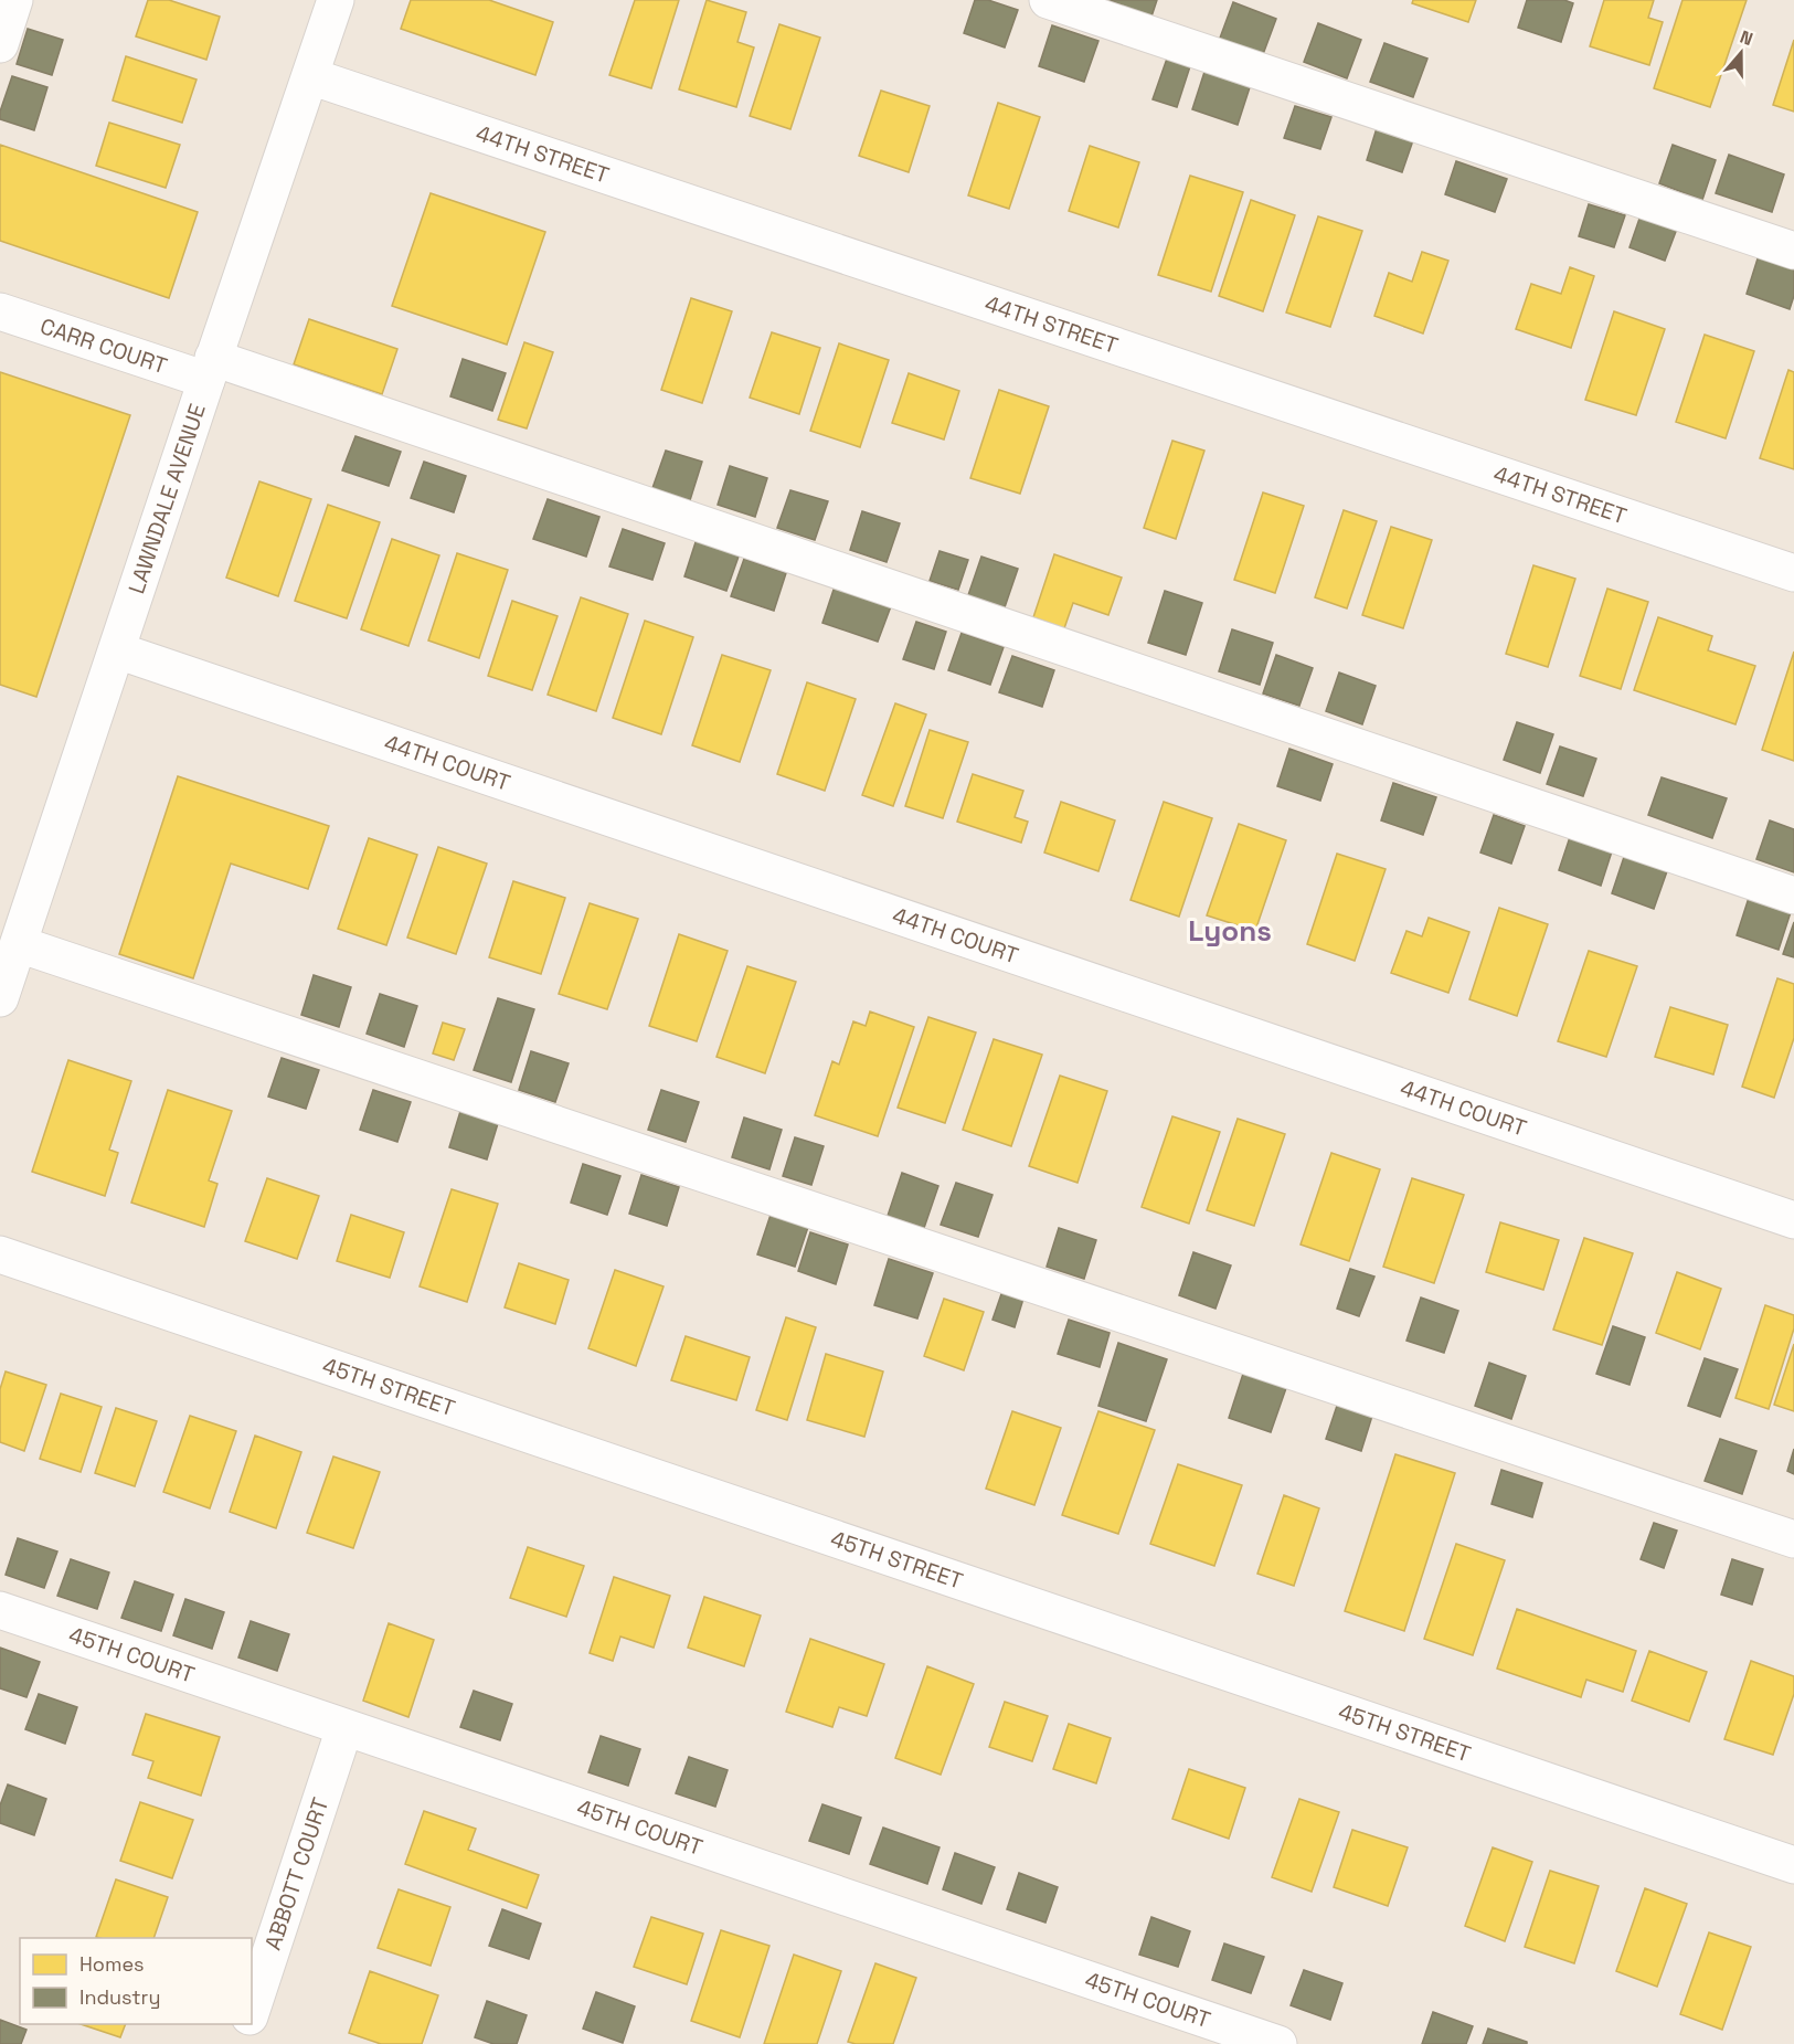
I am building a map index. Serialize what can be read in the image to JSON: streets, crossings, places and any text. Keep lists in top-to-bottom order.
{
  "streets": {
    "street": [
      "44TH STREET",
      "CARR COURT",
      "LAWNDALE AVENUE",
      "44TH COURT",
      "45TH STREET",
      "45TH COURT",
      "ABBOTT COURT"
    ]
  },
  "crossings": [
    ["44TH STREET", "LAWNDALE AVENUE"],
    ["CARR COURT", "LAWNDALE AVENUE"],
    ["LAWNDALE AVENUE", "44TH COURT"],
    ["45TH COURT", "ABBOTT COURT"]
  ],
  "districts": ["Lyons"],
  "legend": ["Homes", "Industry"],
  "north": "top"
}
